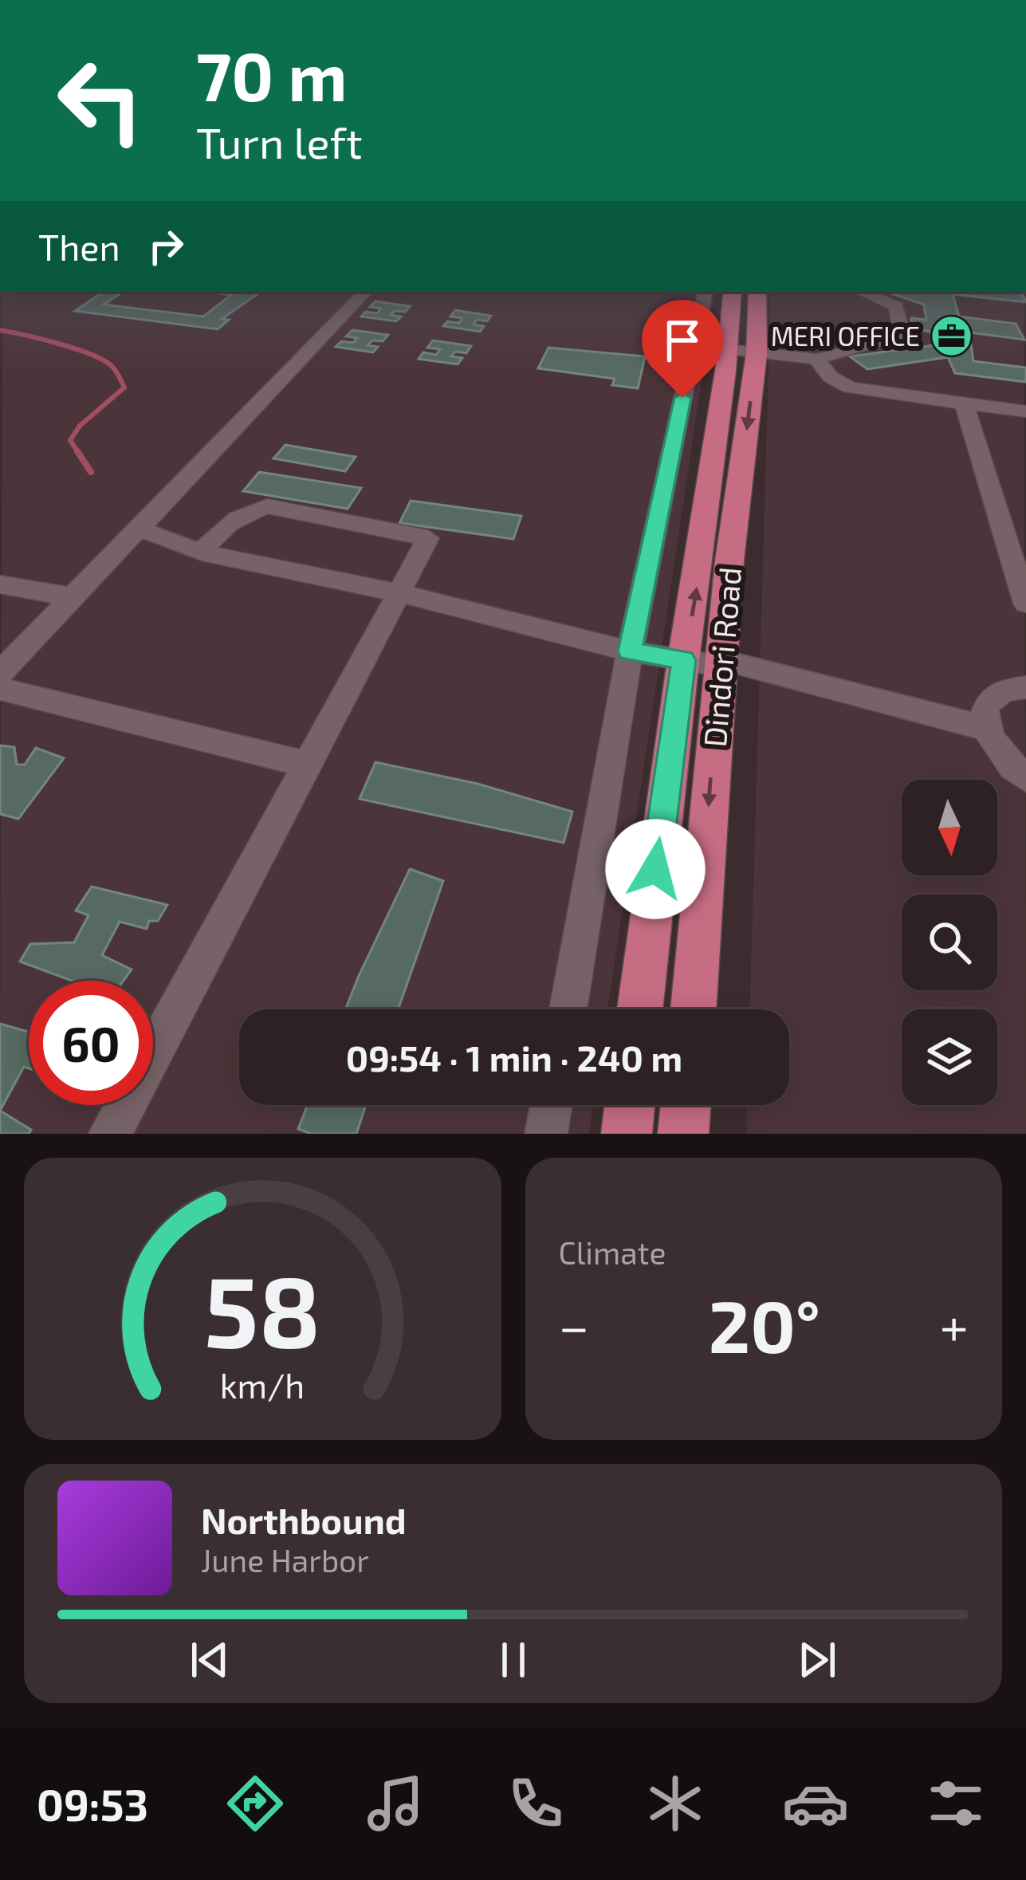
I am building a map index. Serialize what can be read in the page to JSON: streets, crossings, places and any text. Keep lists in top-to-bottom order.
{
  "streets": {
    "main road": ["Dindori Road"]
  },
  "places": {
    "office": ["MERI OFFICE"]
  },
  "north": "bottom",
  "page": {
    "turn": ["70 m", "Turn left"],
    "then": "Then",
    "limit": "60",
    "trip": "09:54 · 1 min · 240 m",
    "tile": "Climate",
    "heat": ["−", "20°", "+"],
    "song": ["Northbound", "June Harbor"],
    "tabs": "09:53",
    "gauge": ["58", "km/h"]
  }
}
